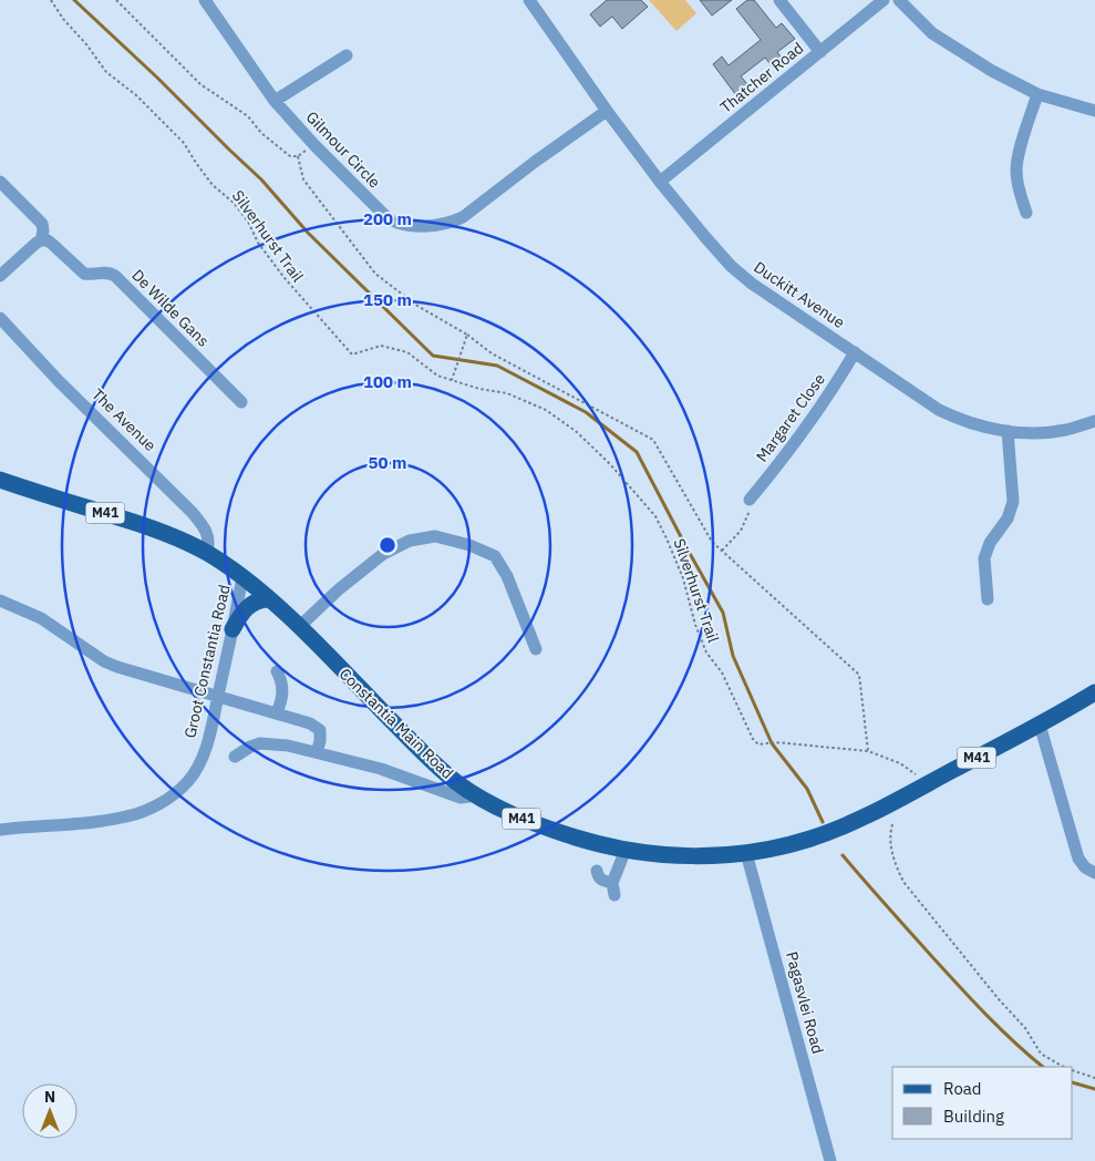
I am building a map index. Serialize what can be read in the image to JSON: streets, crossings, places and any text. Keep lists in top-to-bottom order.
{
  "streets": {
    "main road": ["M41", "Constantia Main Road"],
    "street": [
      "Thatcher Road",
      "Gilmour Circle",
      "Duckitt Avenue",
      "De Wilde Gans",
      "Margaret Close",
      "The Avenue",
      "Groot Constantia Road",
      "Pagasvlei Road"
    ],
    "path": ["Silverhurst Trail"]
  },
  "crossings": [
    ["Thatcher Road", "Duckitt Avenue"],
    ["Gilmour Circle", "Duckitt Avenue"],
    ["Duckitt Avenue", "Margaret Close"],
    ["The Avenue", "Constantia Main Road"],
    ["Groot Constantia Road", "Constantia Main Road"],
    ["Constantia Main Road", "Pagasvlei Road"]
  ],
  "legend": ["Road", "Building"],
  "north": "top",
  "rings": [
    "200 m",
    "150 m",
    "100 m",
    "50 m"
  ]
}
